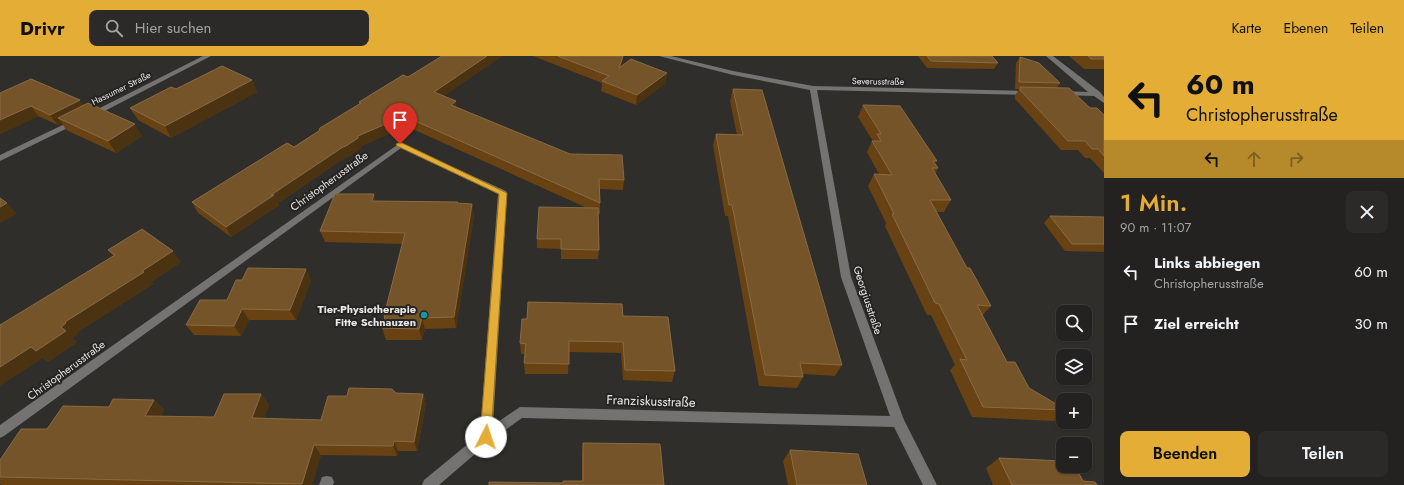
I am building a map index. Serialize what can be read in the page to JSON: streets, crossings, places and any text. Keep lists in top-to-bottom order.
{
  "streets": {
    "street": [
      "Severusstraße",
      "Hassumer Straße",
      "Christopherusstraße",
      "Georgiusstraße",
      "Franziskusstraße"
    ]
  },
  "crossings": [
    ["Severusstraße", "Georgiusstraße"],
    ["Christopherusstraße", "Franziskusstraße"],
    ["Georgiusstraße", "Franziskusstraße"]
  ],
  "places": ["Tier-Physiotherapie Fitte Schnauzen"],
  "page": {
    "header": "Drivr",
    "search": "Hier suchen",
    "nav": ["Karte", "Ebenen", "Teilen"],
    "turn": ["60 m", "Christopherusstraße"],
    "heading": ["1 Min.", "90 m · 11:07"],
    "list": [
      {
        "name": "Links abbiegen",
        "note": "Christopherusstraße",
        "value": "60 m"
      },
      {
        "name": "Ziel erreicht",
        "value": "30 m"
      }
    ],
    "map_buttons": ["+", "−"],
    "buttons": ["Beenden", "Teilen"]
  }
}
